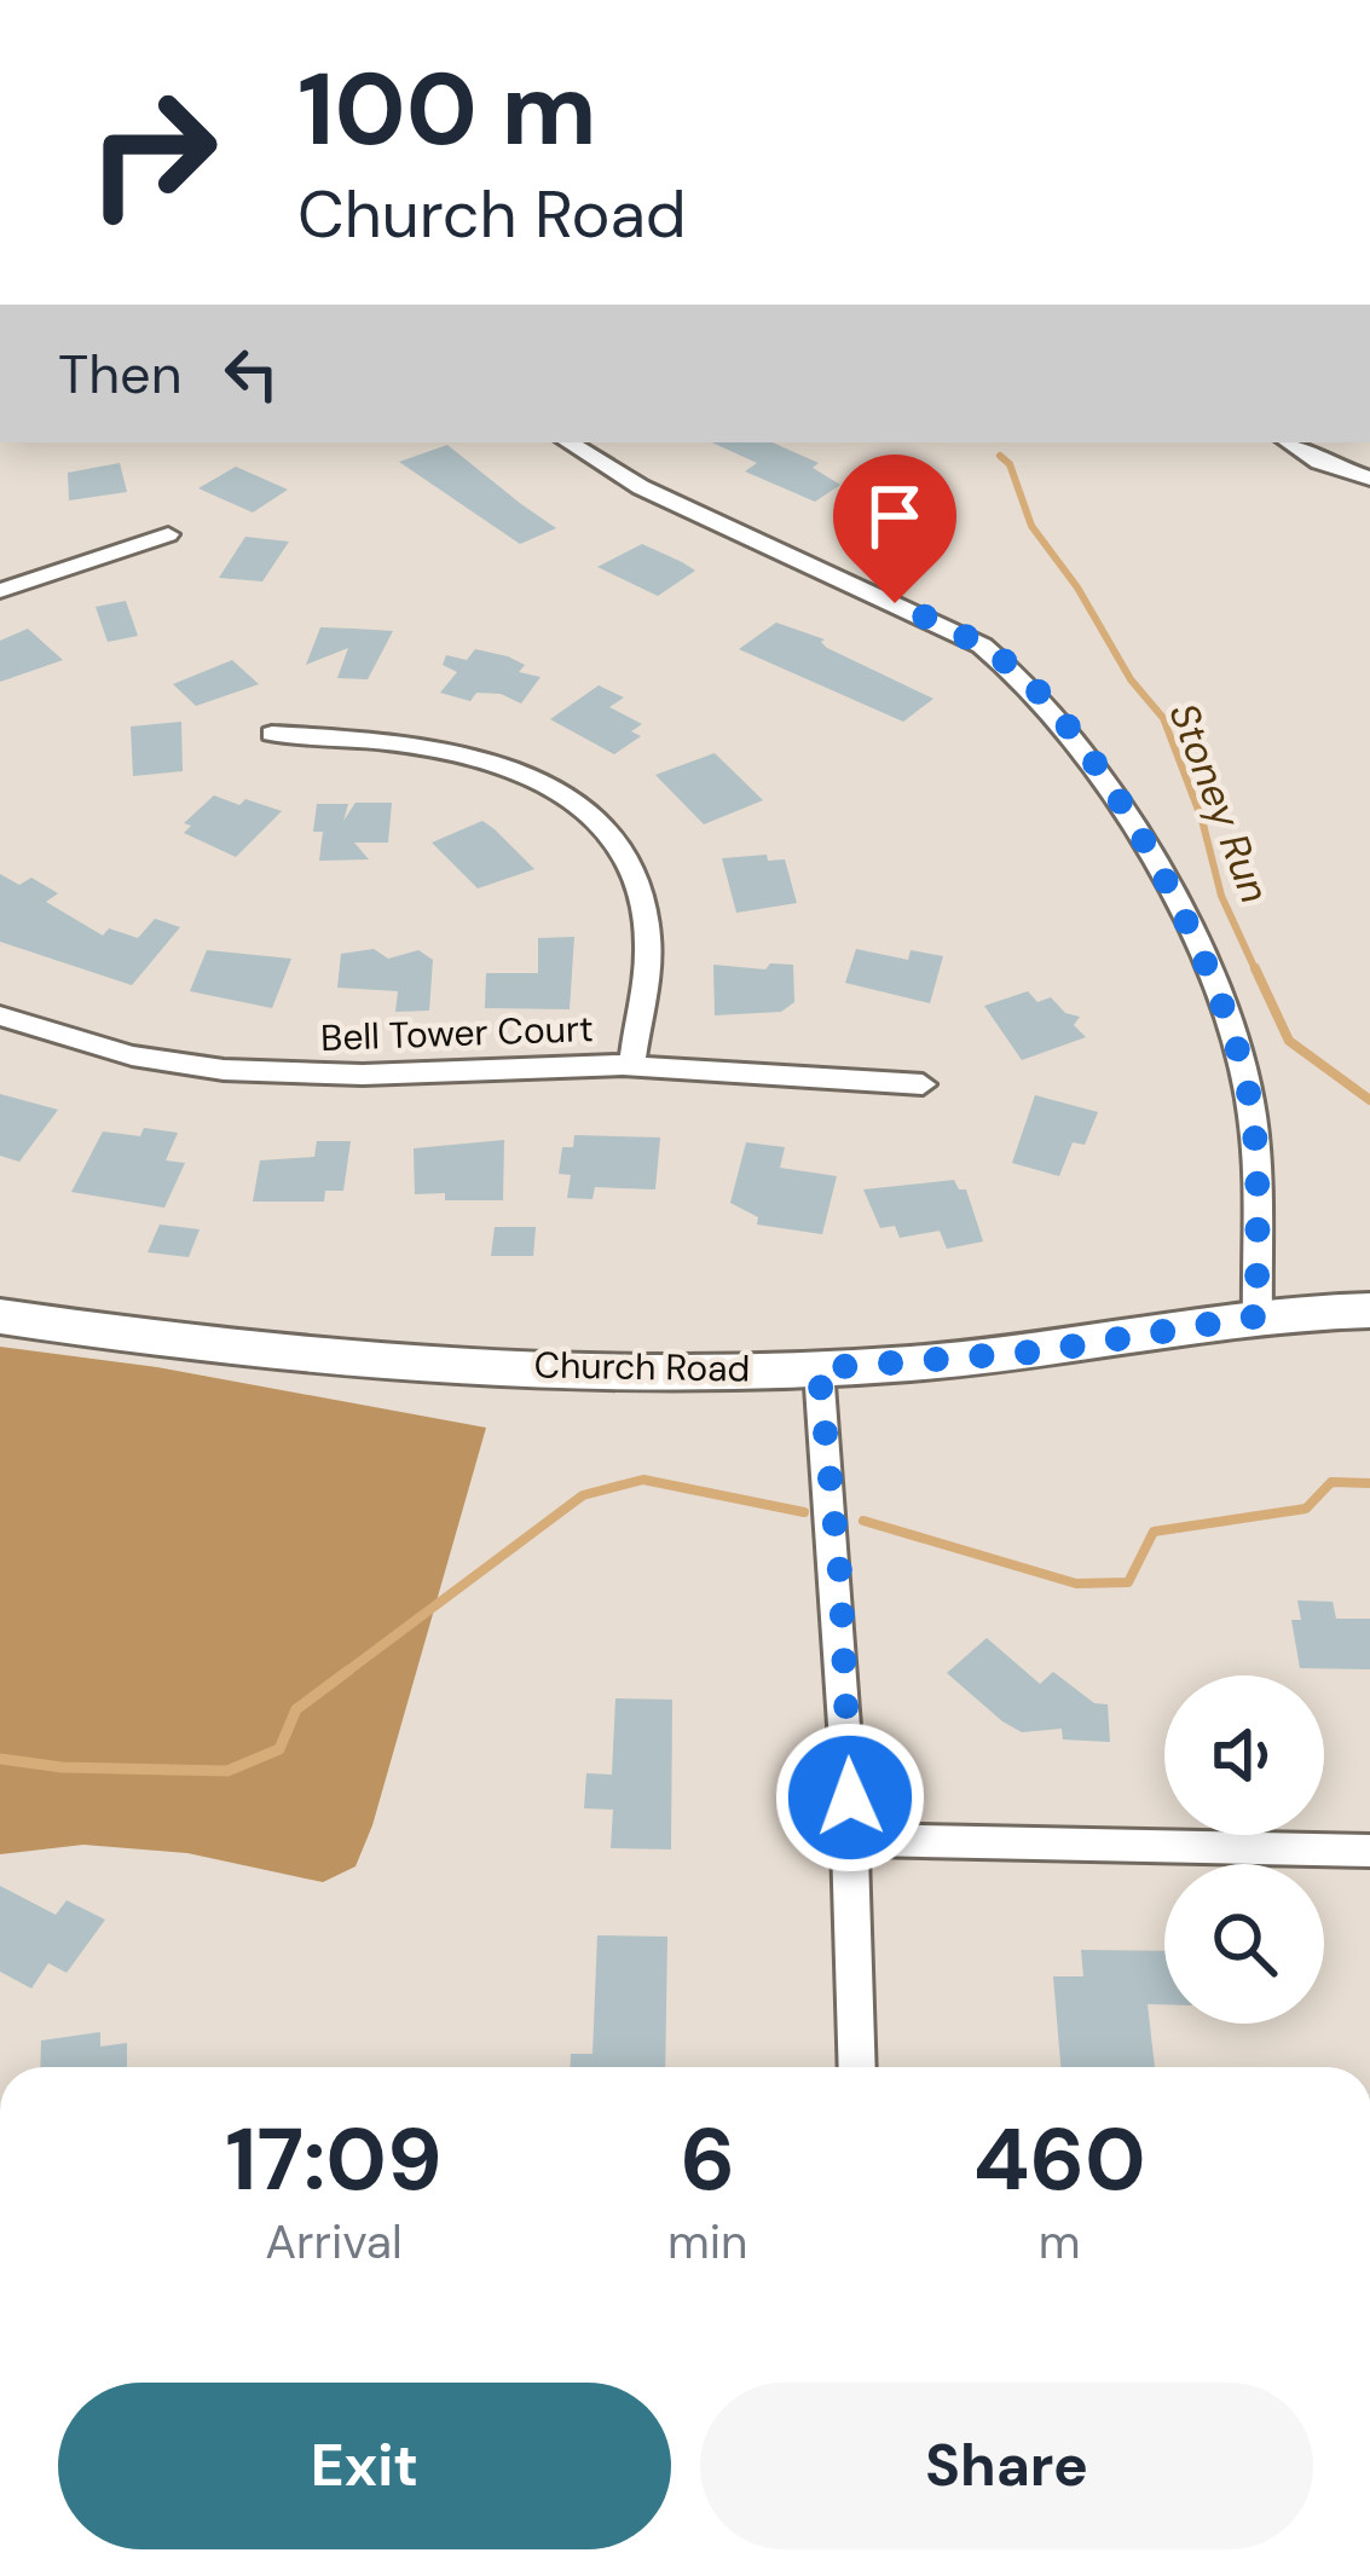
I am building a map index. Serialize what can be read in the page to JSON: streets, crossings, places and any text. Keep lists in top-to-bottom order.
{
  "streets": {
    "main road": ["Church Road"],
    "street": ["Bell Tower Court"]
  },
  "water": ["Stoney Run"],
  "page": {
    "turn": ["100 m", "Church Road"],
    "then": "Then",
    "eta": [
      "17:09",
      "Arrival",
      "6",
      "min",
      "460",
      "m"
    ],
    "buttons": ["Exit", "Share"]
  }
}
